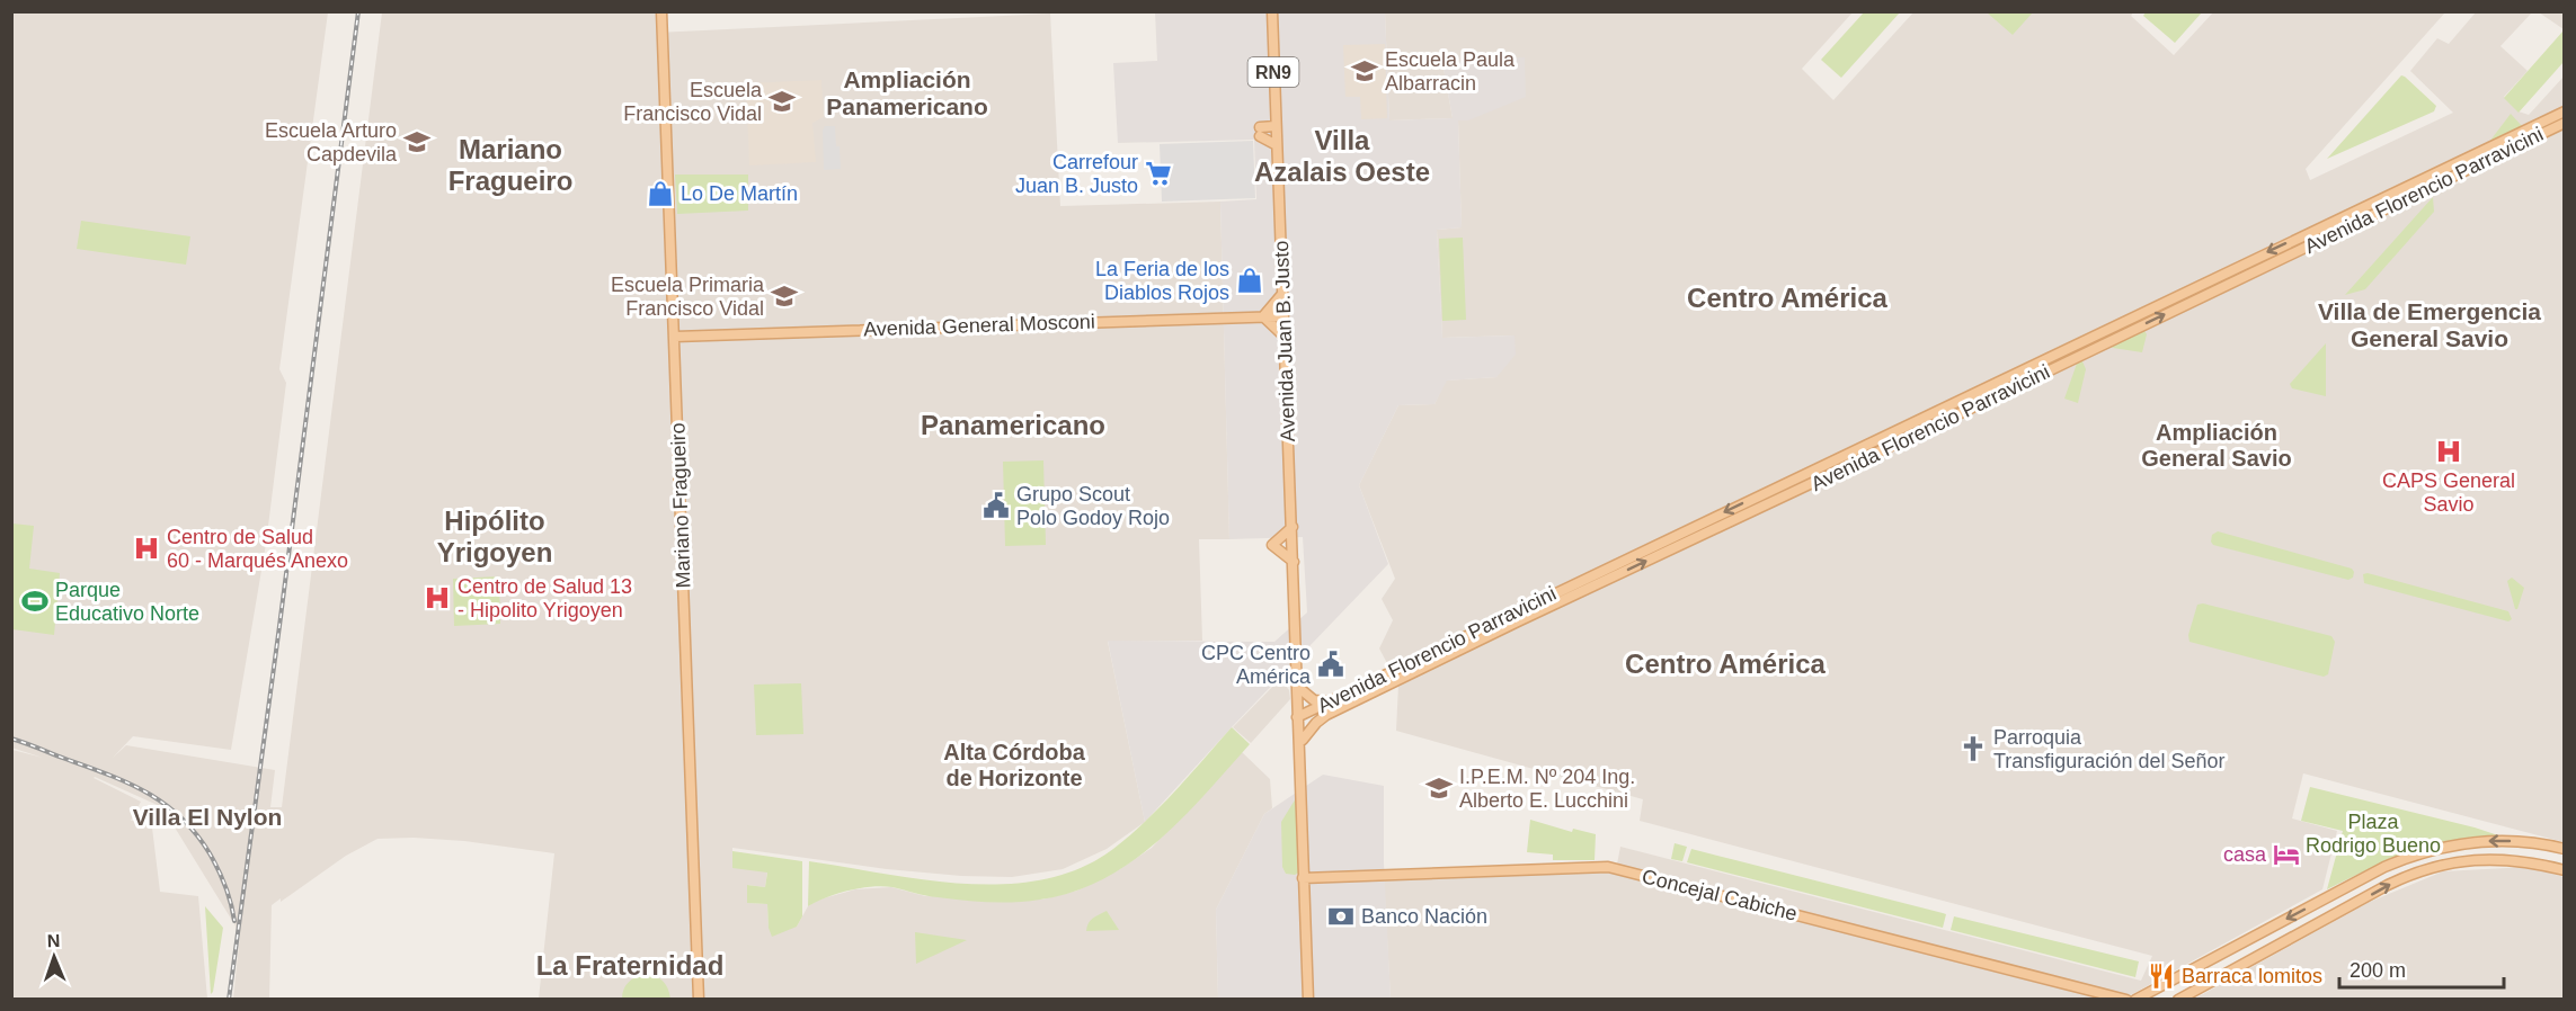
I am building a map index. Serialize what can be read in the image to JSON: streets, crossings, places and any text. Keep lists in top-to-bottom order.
{
  "streets": {
    "main road": [
      "RN9",
      "Avenida Florencio Parravicini",
      "Avenida General Mosconi",
      "Avenida Juan B. Justo",
      "Mariano Fragueiro",
      "Concejal Cabiche"
    ]
  },
  "crossings": [
    ["Avenida Florencio Parravicini", "Avenida Juan B. Justo"],
    ["Avenida General Mosconi", "Avenida Juan B. Justo"],
    ["Avenida General Mosconi", "Mariano Fragueiro"],
    ["Avenida Juan B. Justo", "Concejal Cabiche"]
  ],
  "districts": [
    "Ampliación Panamericano",
    "Villa Azalais Oeste",
    "Mariano Fragueiro",
    "Centro América",
    "Villa de Emergencia General Savio",
    "Panamericano",
    "Ampliación General Savio",
    "Hipólito Yrigoyen",
    "Centro América",
    "Alta Córdoba de Horizonte",
    "Villa El Nylon",
    "La Fraternidad"
  ],
  "parks": ["Plaza Rodrigo Bueno"],
  "places": {
    "school or university": [
      "Escuela Paula Albarracin",
      "Escuela Francisco Vidal",
      "Escuela Arturo Capdevila",
      "Escuela Primaria Francisco Vidal",
      "I.P.E.M. Nº 204 Ing. Alberto E. Lucchini"
    ],
    "supermarket": ["Carrefour Juan B. Justo"],
    "shop": ["Lo De Martín", "La Feria de los Diablos Rojos"],
    "hospital": ["CAPS General Savio", "Centro de Salud 60 - Marqués Anexo", "Centro de Salud 13 - Hipolito Yrigoyen"],
    "public building": ["Grupo Scout Polo Godoy Rojo", "CPC Centro América"],
    "sports": ["Parque Educativo Norte"],
    "church": ["Parroquia Transfiguración del Señor"],
    "hotel": ["casa"],
    "bank": ["Banco Nación"],
    "restaurant": ["Barraca lomitos"]
  },
  "scale_bar": "200 m",
  "north": "top"
}
